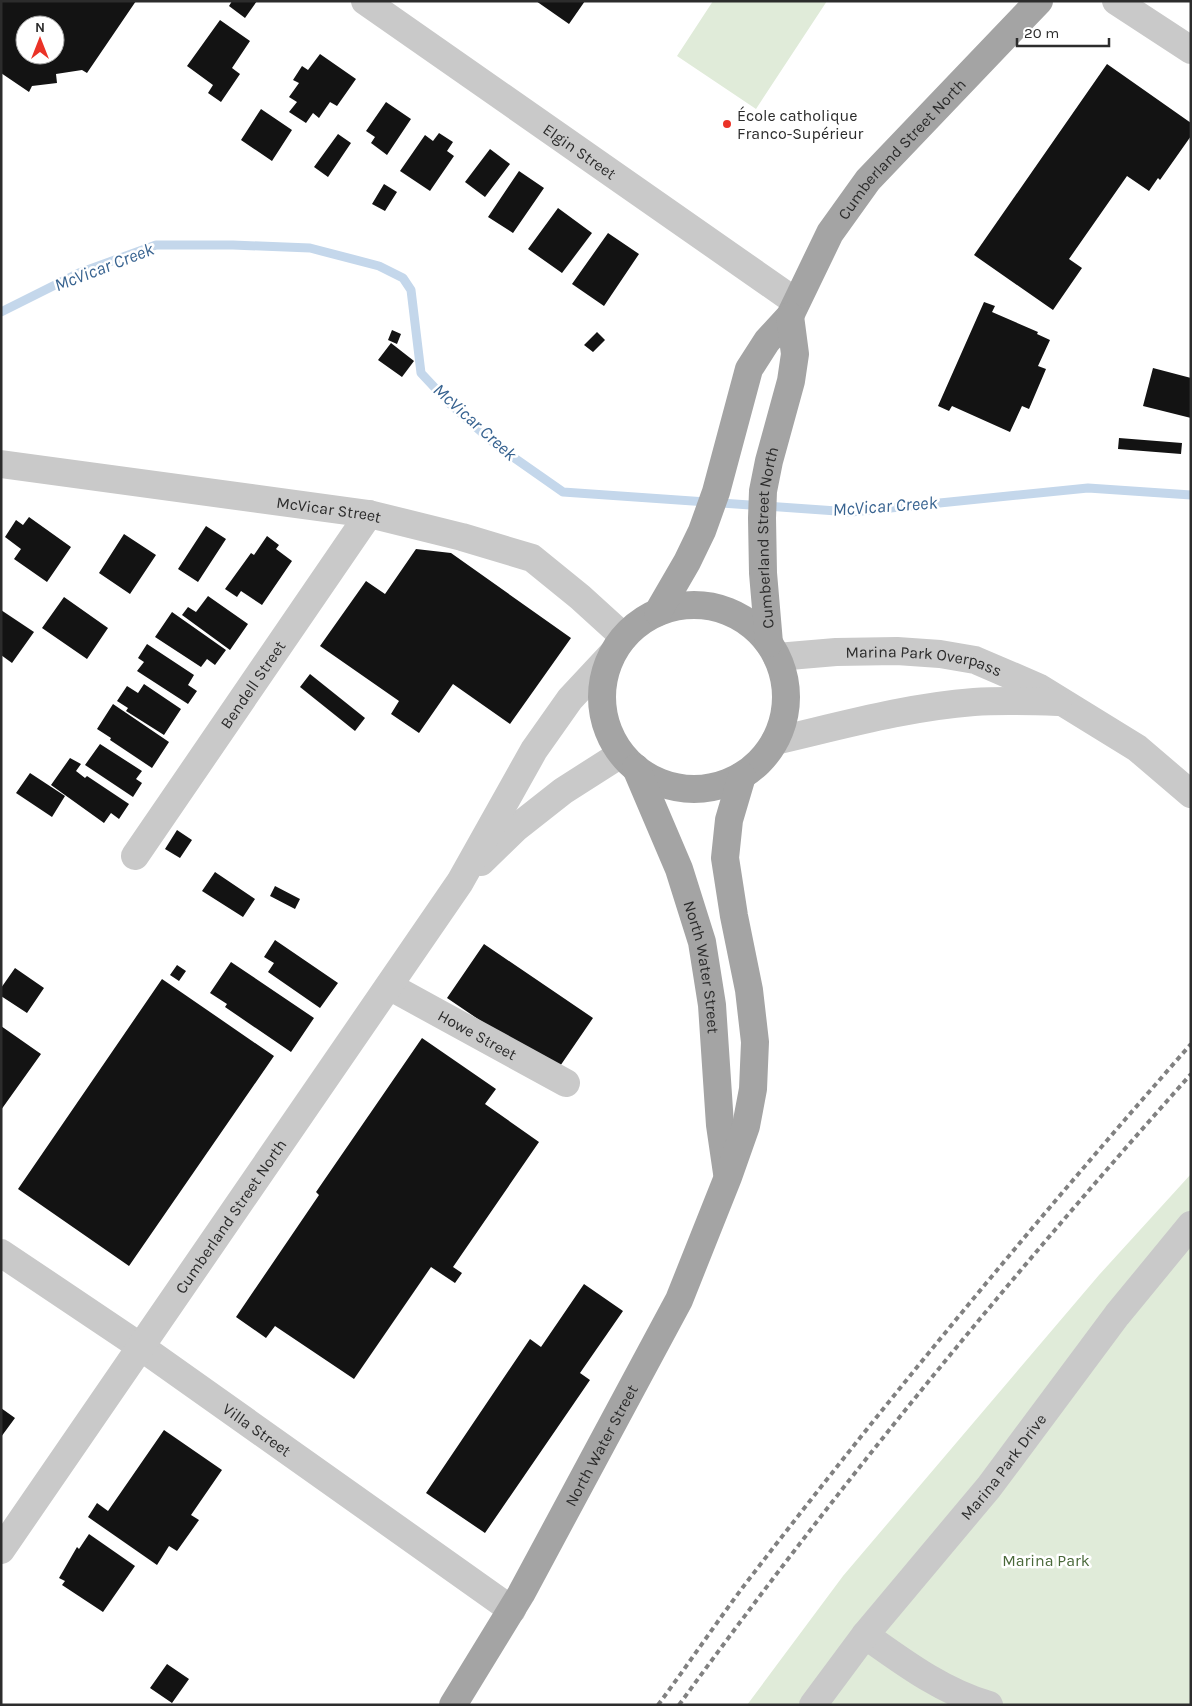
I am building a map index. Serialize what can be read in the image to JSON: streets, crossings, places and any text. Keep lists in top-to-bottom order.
{
  "streets": {
    "main road": ["Cumberland Street North", "North Water Street"],
    "street": [
      "Elgin Street",
      "McVicar Street",
      "Marina Park Overpass",
      "Bendell Street",
      "Howe Street",
      "Villa Street",
      "Marina Park Drive"
    ]
  },
  "crossings": [
    ["Cumberland Street North", "Elgin Street"],
    ["Cumberland Street North", "McVicar Street"],
    ["Cumberland Street North", "Marina Park Overpass"],
    ["Cumberland Street North", "North Water Street"],
    ["Cumberland Street North", "Howe Street"],
    ["Cumberland Street North", "Villa Street"],
    ["McVicar Street", "Bendell Street"],
    ["McVicar Street", "North Water Street"],
    ["North Water Street", "Villa Street"]
  ],
  "water": ["McVicar Creek"],
  "parks": ["Marina Park"],
  "places": ["École catholique Franco-Supérieur"],
  "scale_bar": "20 m",
  "north": "top"
}
